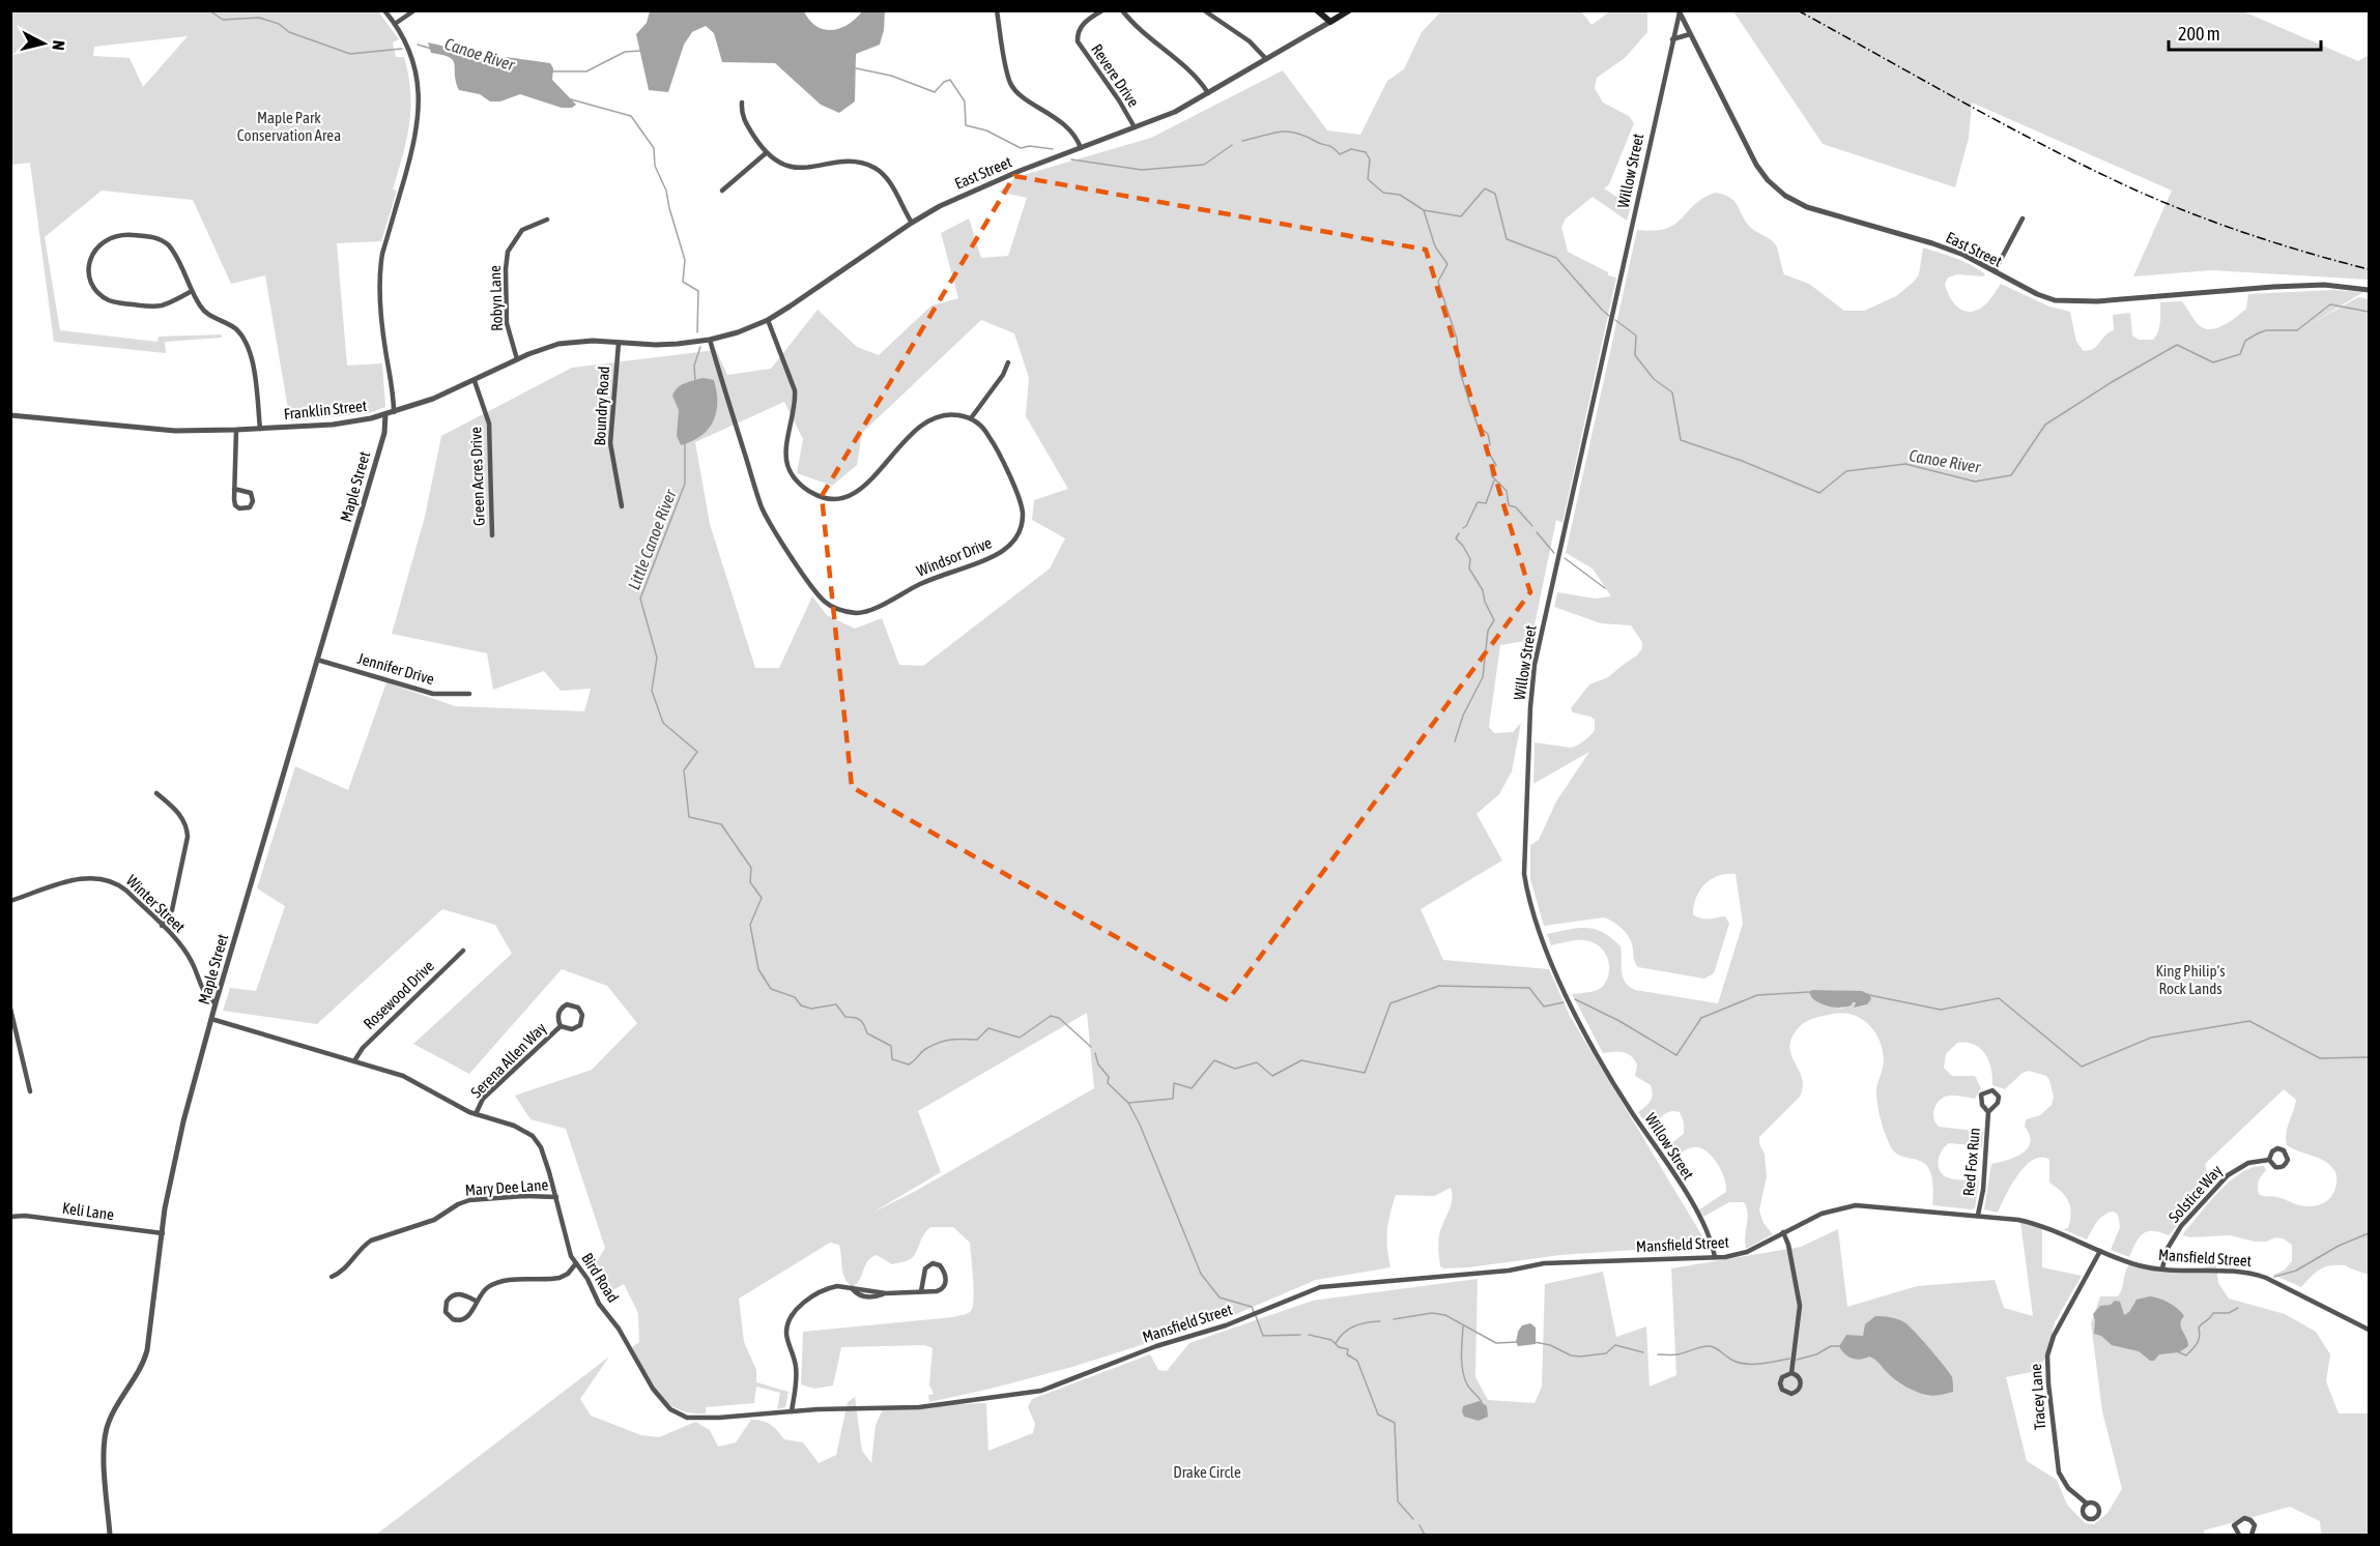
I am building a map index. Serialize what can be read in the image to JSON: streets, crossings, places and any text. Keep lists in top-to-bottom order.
{
  "streets": {
    "main road": ["East Street"],
    "street": [
      "Revere Drive",
      "Willow Street",
      "Robyn Lane",
      "Boundry Road",
      "Franklin Street",
      "Green Acres Drive",
      "Maple Street",
      "Windsor Drive",
      "Jennifer Drive",
      "Winter Street",
      "Rosewood Drive",
      "Serena Allen Way",
      "Red Fox Run",
      "Mary Dee Lane",
      "Solstice Way",
      "Keli Lane",
      "Mansfield Street",
      "Bird Road",
      "Tracey Lane"
    ]
  },
  "crossings": [
    ["Revere Drive", "East Street"],
    ["Willow Street", "East Street"],
    ["Willow Street", "Mansfield Street"],
    ["East Street", "Franklin Street"],
    ["East Street", "Windsor Drive"],
    ["Robyn Lane", "Franklin Street"],
    ["Boundry Road", "Franklin Street"],
    ["Franklin Street", "Green Acres Drive"],
    ["Franklin Street", "Maple Street"],
    ["Maple Street", "Jennifer Drive"],
    ["Maple Street", "Winter Street"],
    ["Maple Street", "Keli Lane"],
    ["Maple Street", "Bird Road"],
    ["Rosewood Drive", "Bird Road"],
    ["Serena Allen Way", "Bird Road"],
    ["Red Fox Run", "Mansfield Street"],
    ["Mary Dee Lane", "Bird Road"],
    ["Solstice Way", "Mansfield Street"],
    ["Mansfield Street", "Bird Road"],
    ["Mansfield Street", "Tracey Lane"]
  ],
  "water": ["Canoe River", "Little Canoe River"],
  "parks": ["Maple Park Conservation Area", "King Philip’s Rock Lands", "Drake Circle"],
  "scale_bar": "200 m",
  "north": "right"
}
